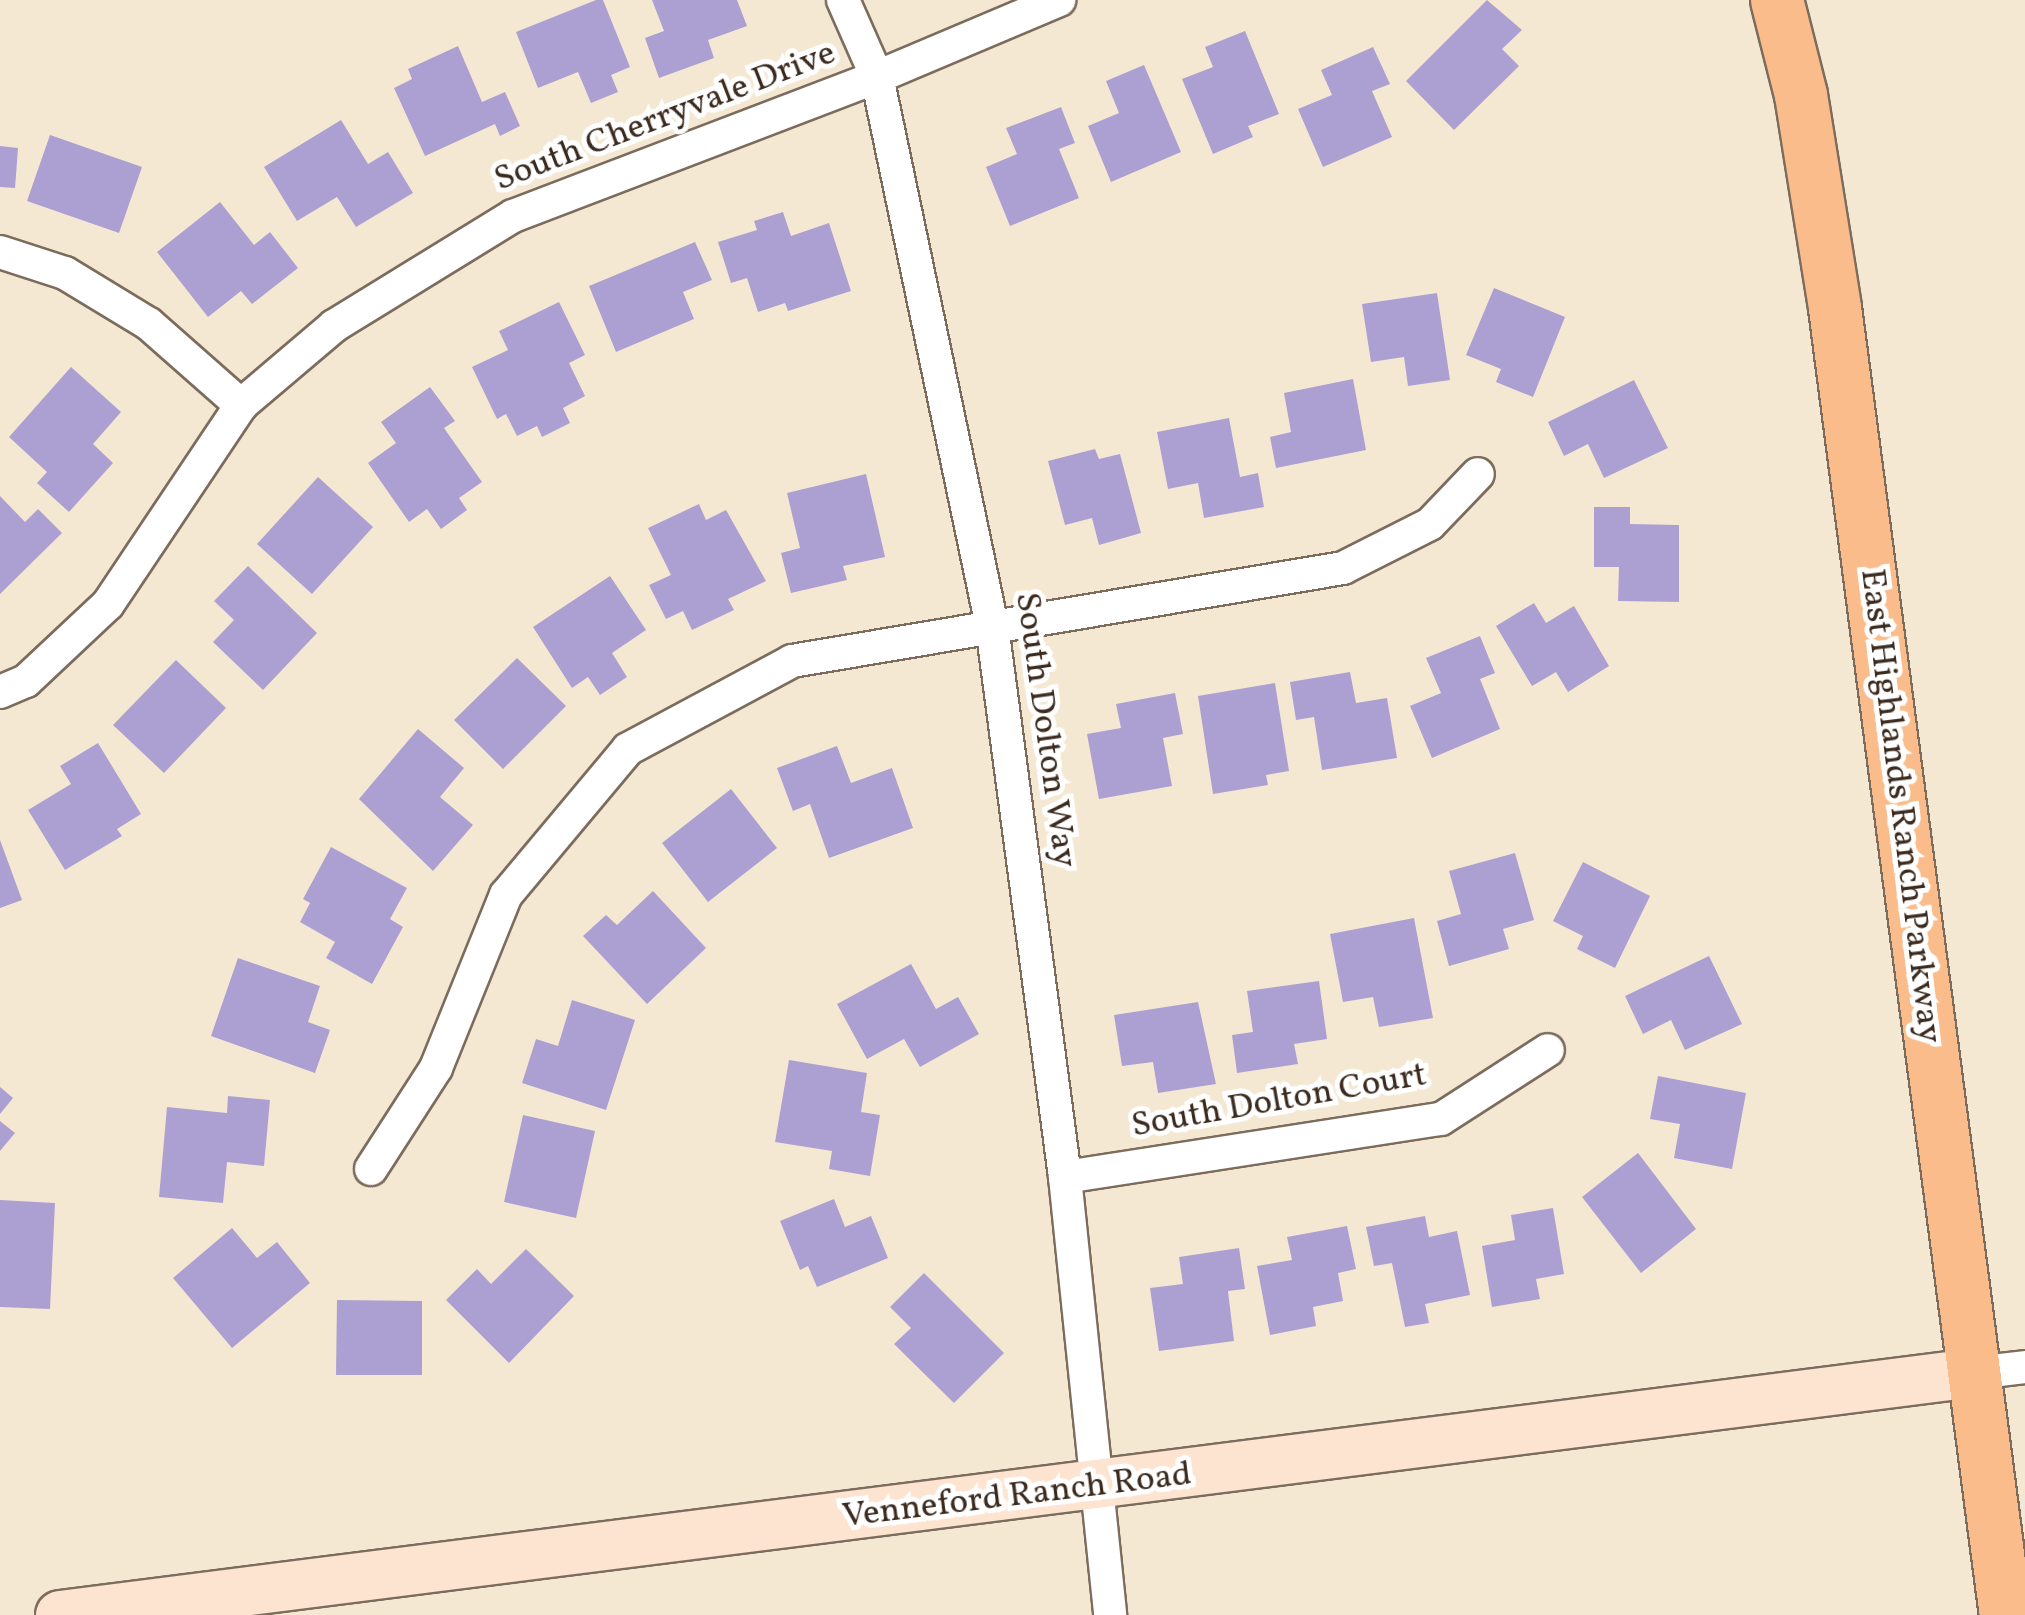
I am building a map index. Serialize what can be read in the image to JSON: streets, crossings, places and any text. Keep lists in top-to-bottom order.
{
  "streets": {
    "main road": ["East Highlands Ranch Parkway"],
    "street": [
      "South Cherryvale Drive",
      "South Dolton Way",
      "South Dolton Court",
      "Venneford Ranch Road"
    ]
  },
  "crossings": [
    ["South Cherryvale Drive", "South Dolton Way"],
    ["South Dolton Way", "South Dolton Court"],
    ["South Dolton Way", "Venneford Ranch Road"],
    ["East Highlands Ranch Parkway", "Venneford Ranch Road"]
  ]
}
